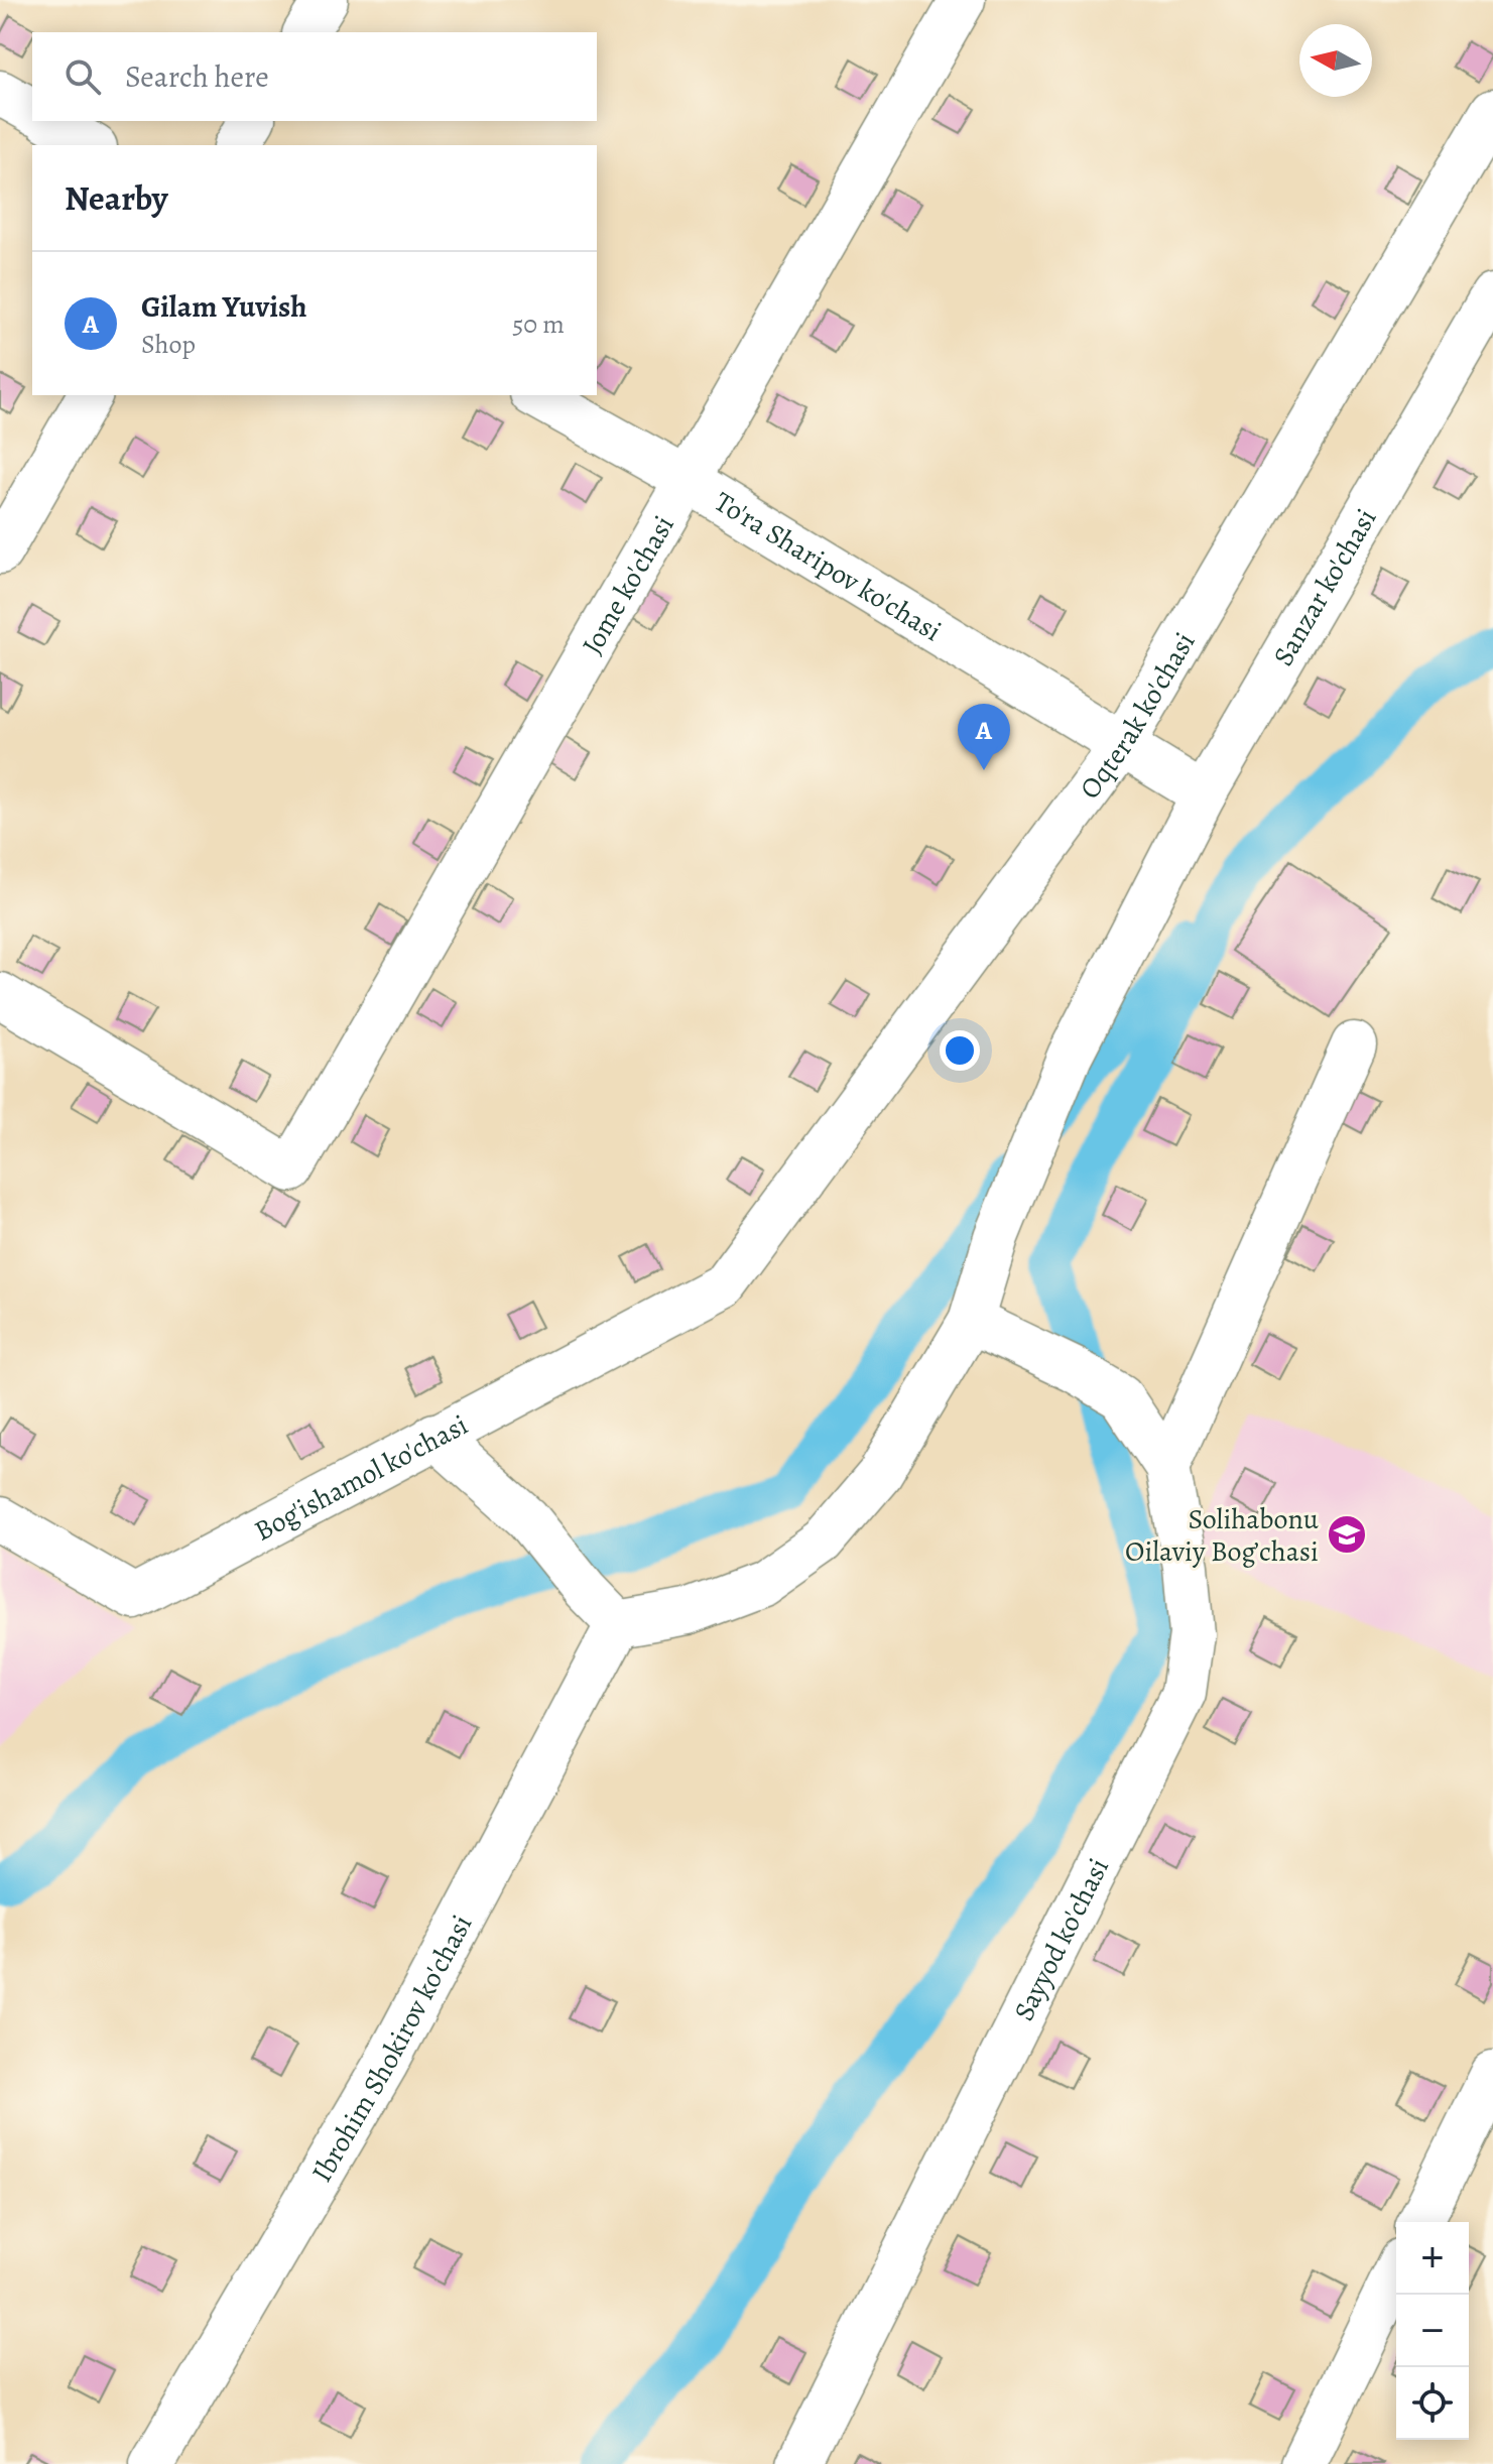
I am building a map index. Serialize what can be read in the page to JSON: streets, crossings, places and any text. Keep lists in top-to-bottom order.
{
  "streets": {
    "street": [
      "To'ra Sharipov ko'chasi",
      "Jome ko'chasi",
      "Sanzar ko'chasi",
      "Oqterak ko'chasi",
      "Bog'ishamol ko'chasi",
      "Sayyod ko'chasi",
      "Ibrohim Shokirov ko'chasi"
    ]
  },
  "crossings": [
    ["To'ra Sharipov ko'chasi", "Jome ko'chasi"],
    ["To'ra Sharipov ko'chasi", "Oqterak ko'chasi"],
    ["Sanzar ko'chasi", "Sayyod ko'chasi"],
    ["Sanzar ko'chasi", "Ibrohim Shokirov ko'chasi"],
    ["Oqterak ko'chasi", "Bog'ishamol ko'chasi"]
  ],
  "places": {
    "school or university": ["Solihabonu Oilaviy Bog’chasi"]
  },
  "north": "left",
  "page": {
    "search": "Search here",
    "heading": "Nearby",
    "list": [
      {
        "mark": "A",
        "name": "Gilam Yuvish",
        "note": "Shop",
        "value": "50 m"
      }
    ],
    "pins": "A",
    "map_buttons": ["+", "−"]
  }
}
